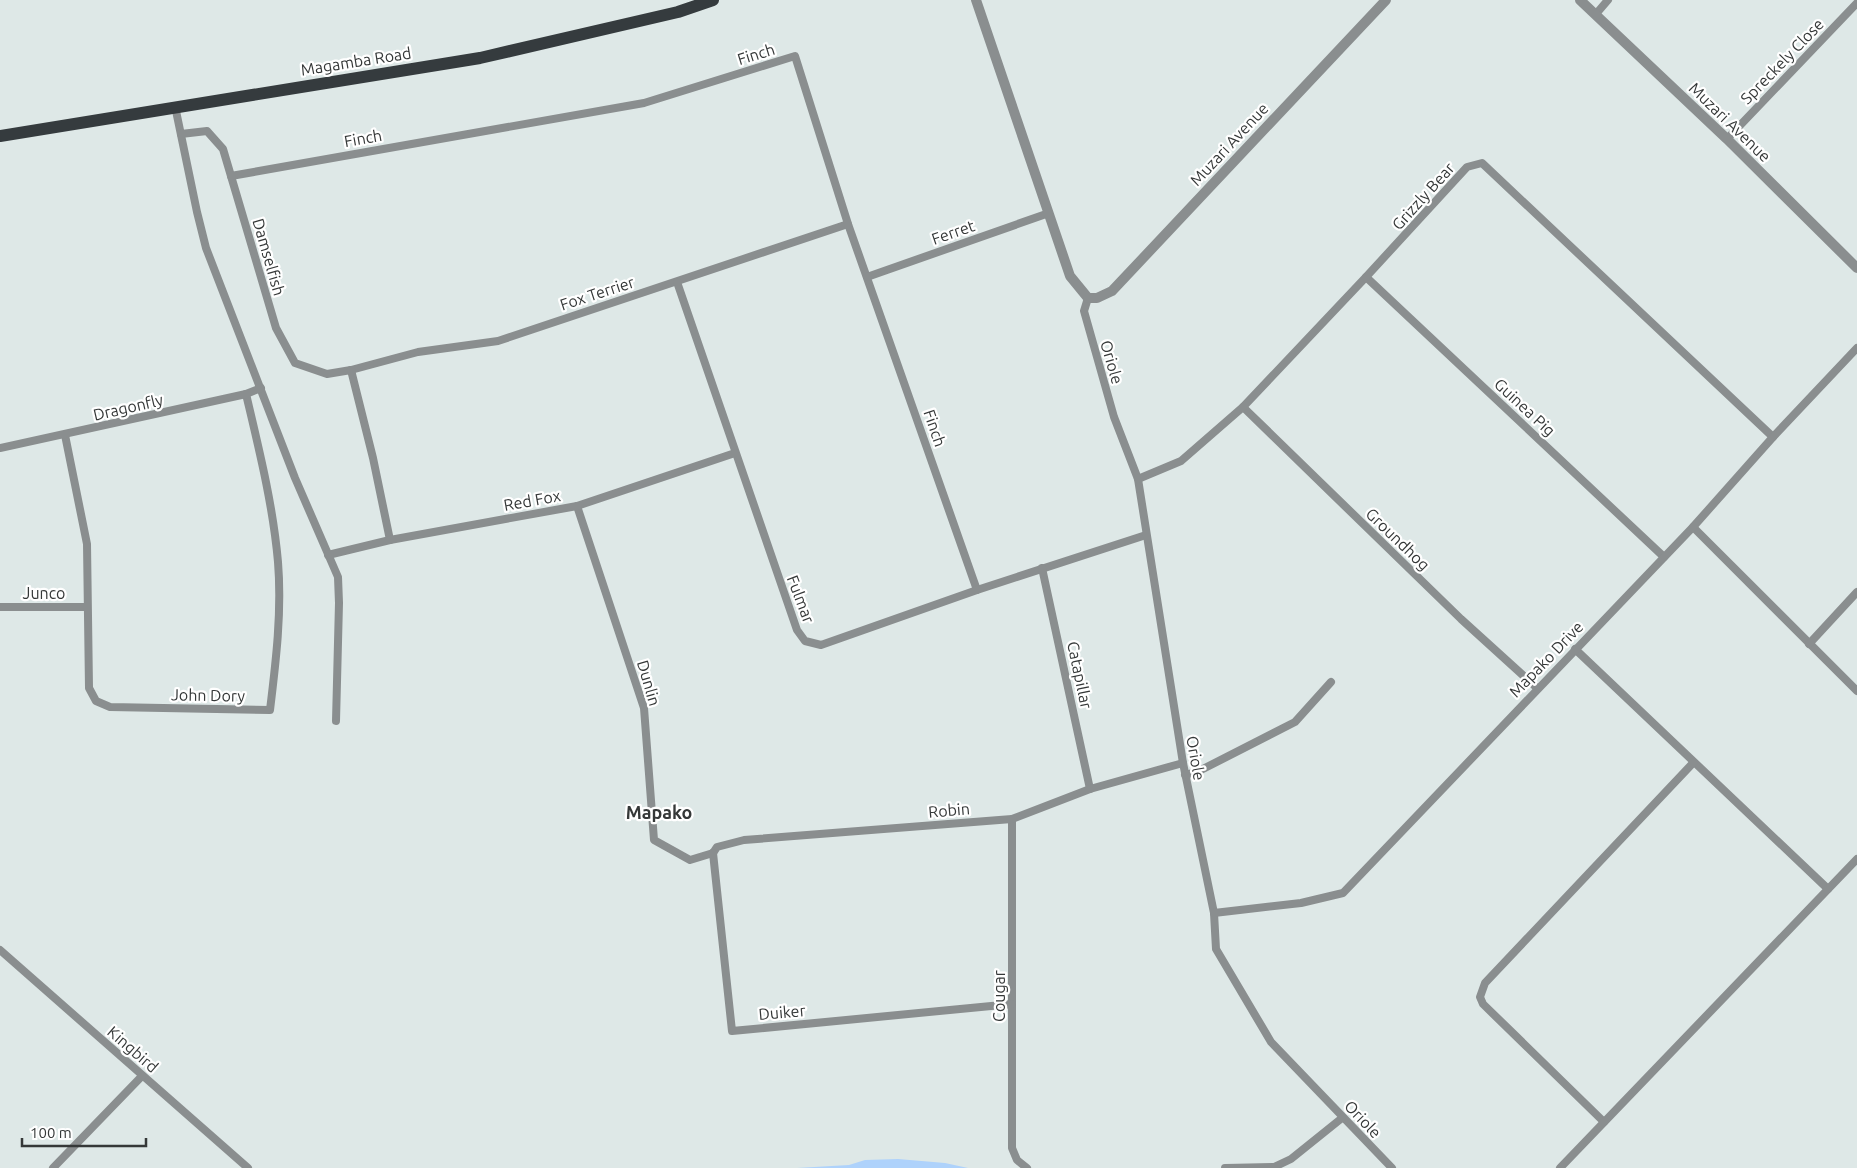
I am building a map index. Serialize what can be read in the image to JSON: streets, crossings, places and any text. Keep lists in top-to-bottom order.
{
  "streets": {
    "highway": ["Magamba Road"],
    "street": [
      "Finch",
      "Spreckely Close",
      "Muzari Avenue",
      "Grizzly Bear",
      "Ferret",
      "Damselfish",
      "Fox Terrier",
      "Oriole",
      "Dragonfly",
      "Guinea Pig",
      "Red Fox",
      "Groundhog",
      "Junco",
      "Fulmar",
      "Mapako Drive",
      "Catapillar",
      "Dunlin",
      "John Dory",
      "Robin",
      "Cougar",
      "Duiker",
      "Kingbird"
    ]
  },
  "crossings": [
    ["Finch", "Ferret"],
    ["Finch", "Damselfish"],
    ["Finch", "Fox Terrier"],
    ["Finch", "Fulmar"],
    ["Spreckely Close", "Muzari Avenue"],
    ["Muzari Avenue", "Oriole"],
    ["Grizzly Bear", "Oriole"],
    ["Grizzly Bear", "Guinea Pig"],
    ["Grizzly Bear", "Groundhog"],
    ["Grizzly Bear", "Mapako Drive"],
    ["Damselfish", "Fox Terrier"],
    ["Fox Terrier", "Fulmar"],
    ["Oriole", "Fulmar"],
    ["Oriole", "Mapako Drive"],
    ["Oriole", "Robin"],
    ["Dragonfly", "John Dory"],
    ["Guinea Pig", "Mapako Drive"],
    ["Red Fox", "Fulmar"],
    ["Red Fox", "Dunlin"],
    ["Groundhog", "Mapako Drive"],
    ["Junco", "John Dory"],
    ["Fulmar", "Catapillar"],
    ["Catapillar", "Robin"],
    ["Dunlin", "Robin"],
    ["Dunlin", "Duiker"],
    ["Robin", "Cougar"],
    ["Robin", "Duiker"],
    ["Cougar", "Duiker"]
  ],
  "districts": ["Mapako"],
  "scale_bar": "100 m"
}
